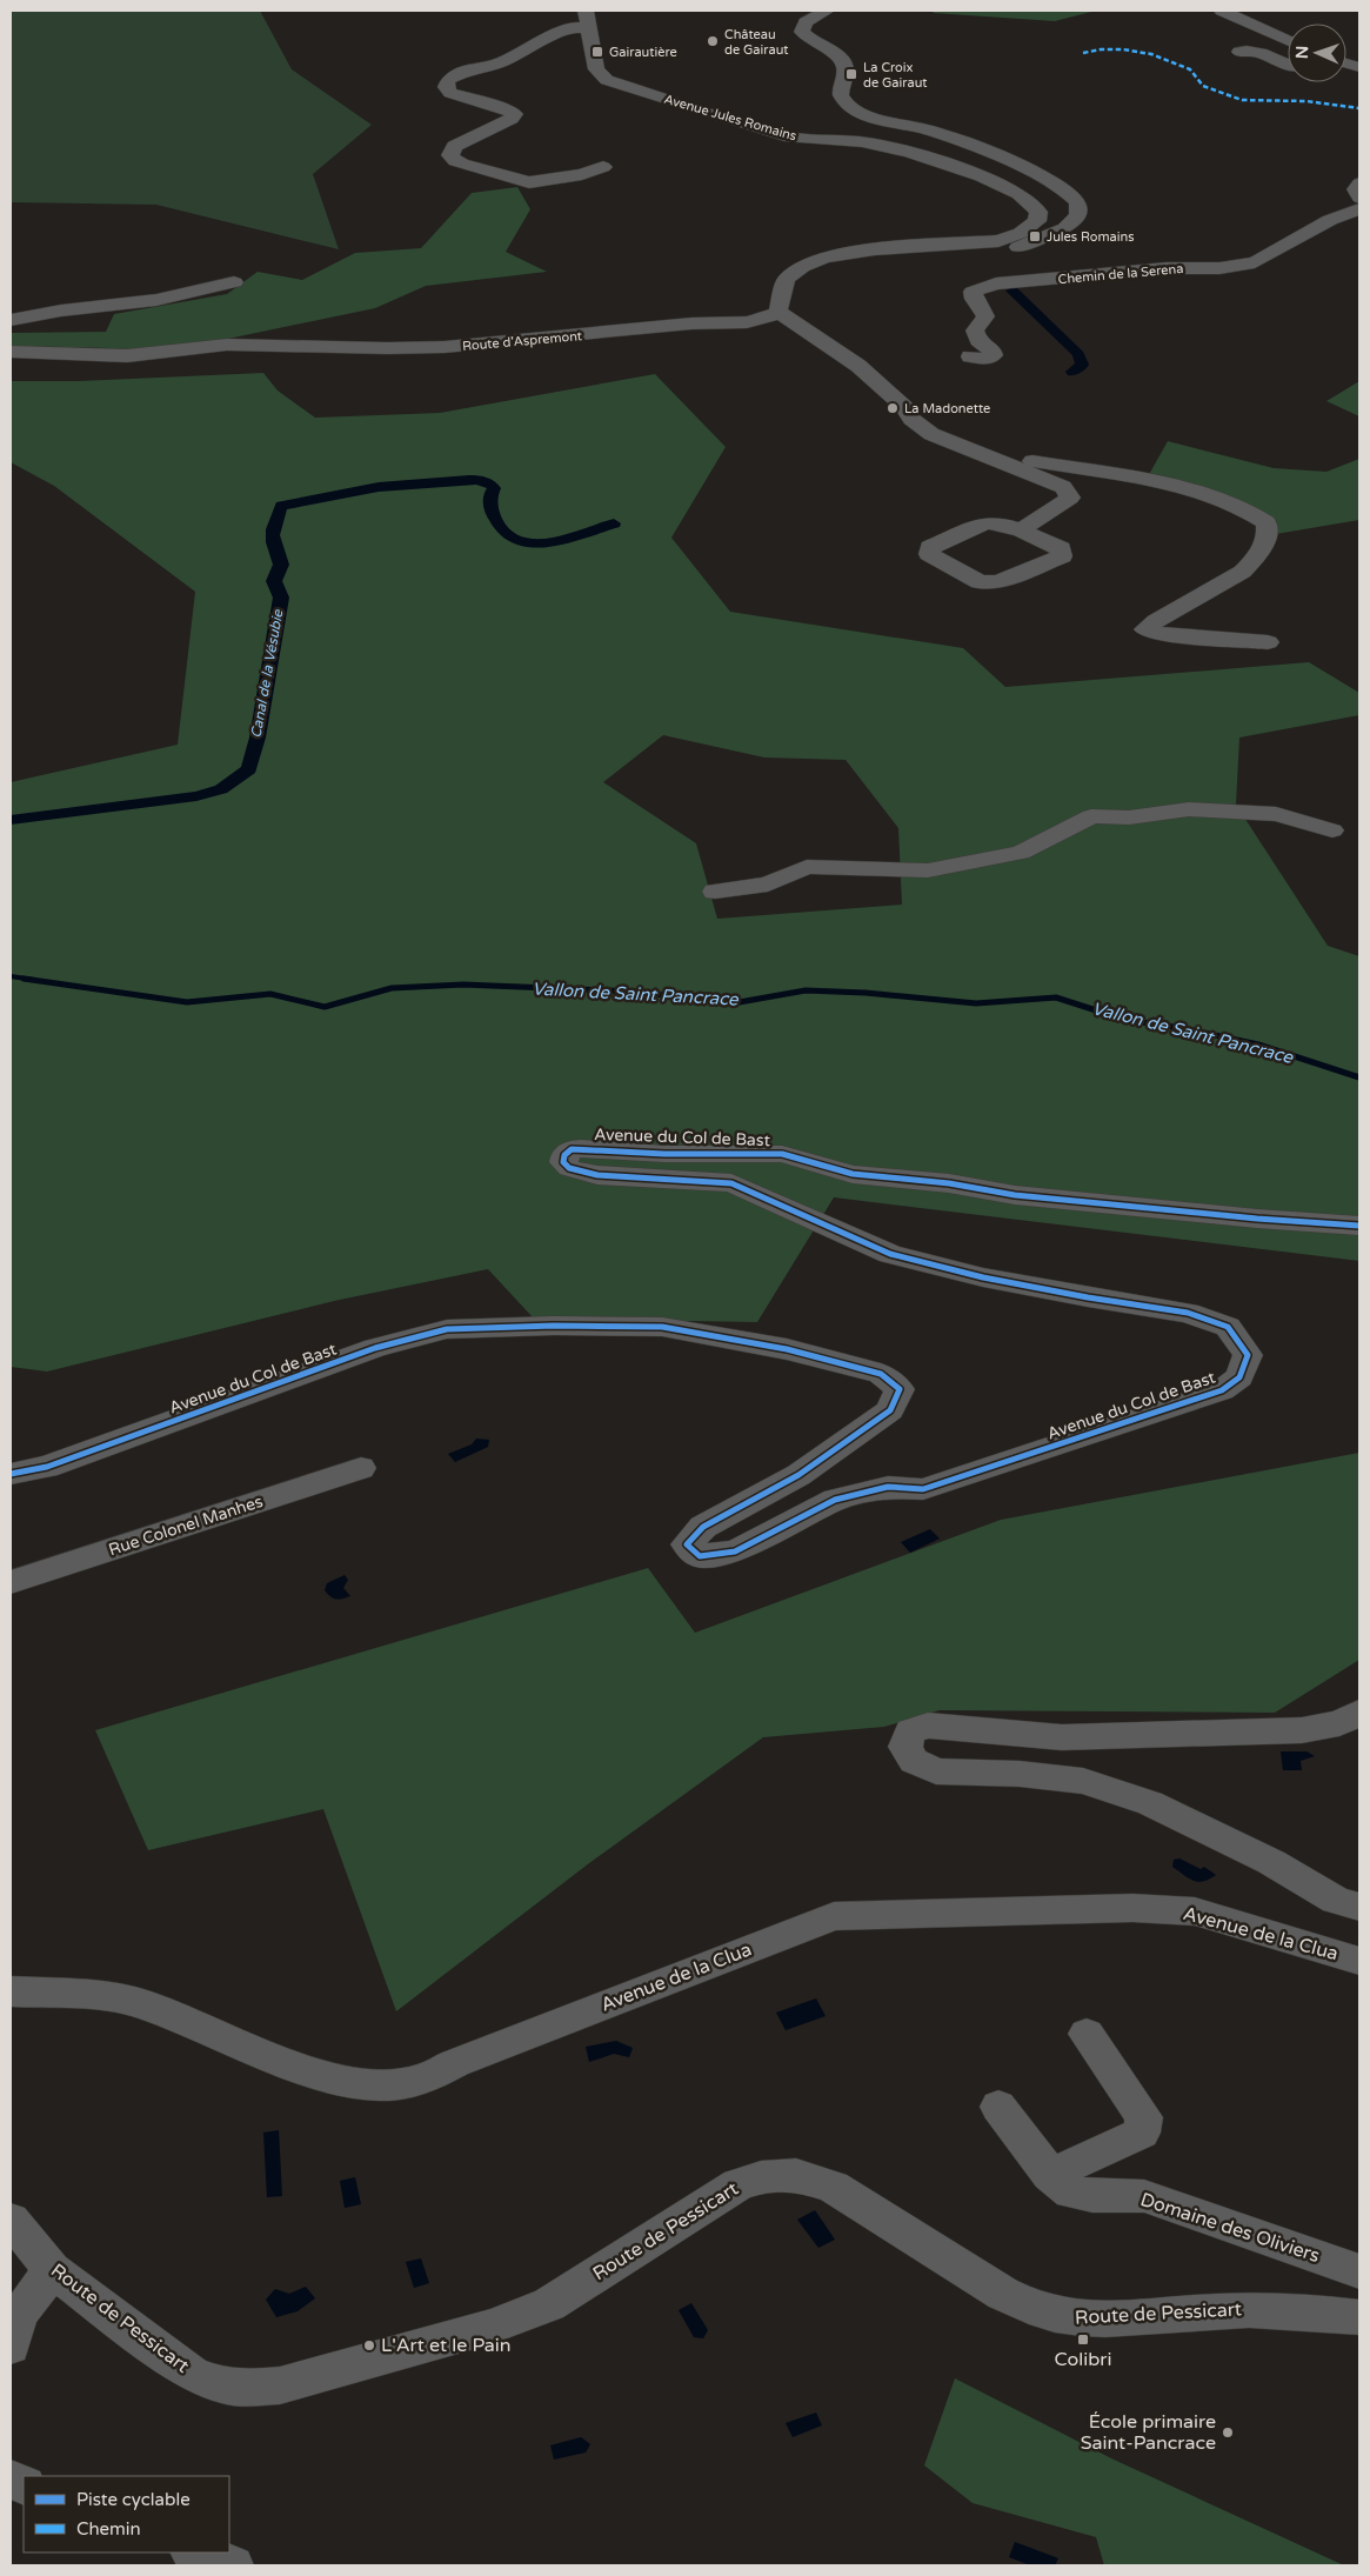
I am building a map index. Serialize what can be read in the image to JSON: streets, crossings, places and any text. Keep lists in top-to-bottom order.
{
  "streets": {
    "street": [
      "Avenue Jules Romains",
      "Chemin de la Serena",
      "Route d'Aspremont",
      "Avenue du Col de Bast",
      "Rue Colonel Manhes",
      "Avenue de la Clua",
      "Domaine des Oliviers",
      "Route de Pessicart"
    ]
  },
  "water": ["Canal de la Vésubie", "Vallon de Saint Pancrace"],
  "places": {
    "other": [
      "Château de Gairaut",
      "La Madonette",
      "L'Art et le Pain",
      "École primaire Saint-Pancrace"
    ],
    "transit": [
      "Gairautière",
      "La Croix de Gairaut",
      "Jules Romains",
      "Colibri"
    ]
  },
  "legend": ["Piste cyclable", "Chemin"],
  "north": "left"
}
